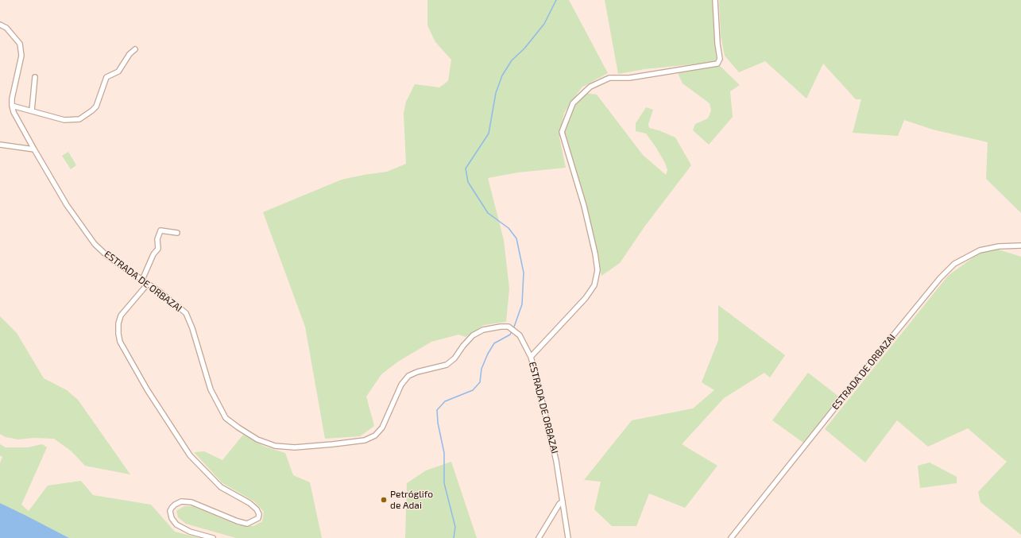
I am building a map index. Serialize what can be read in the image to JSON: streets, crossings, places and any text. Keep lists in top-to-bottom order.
{
  "streets": {
    "street": ["ESTRADA DE ORBAZAI"]
  },
  "places": ["Petróglifo de Adai"]
}
